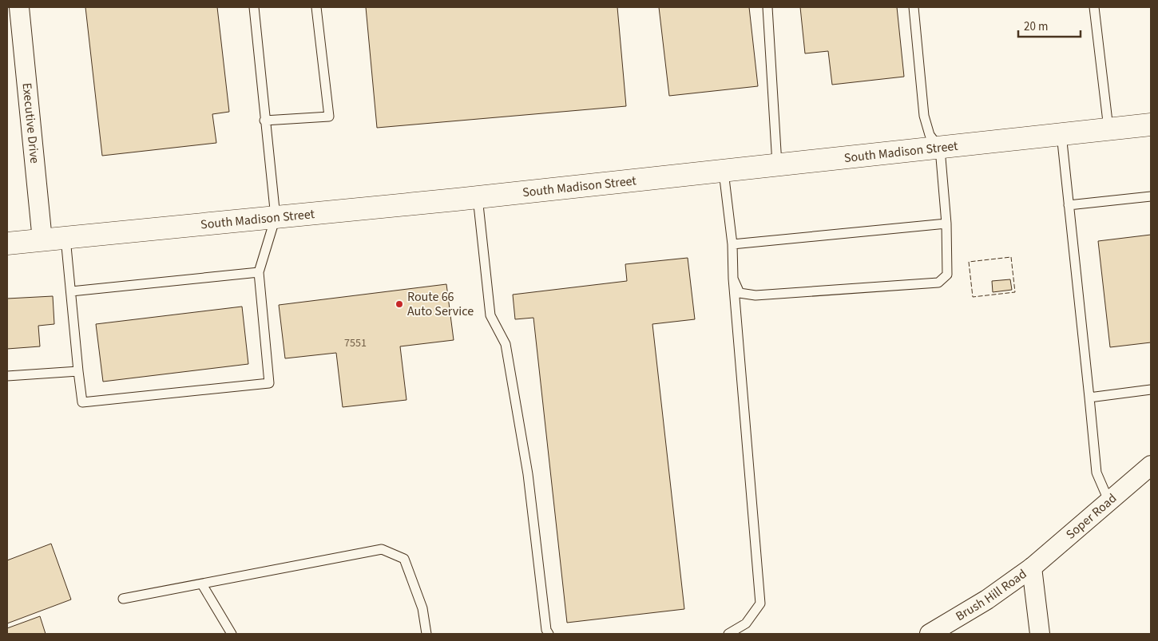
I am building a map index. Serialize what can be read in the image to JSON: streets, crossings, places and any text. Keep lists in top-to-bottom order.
{
  "streets": {
    "street": [
      "Executive Drive",
      "South Madison Street",
      "Soper Road",
      "Brush Hill Road"
    ]
  },
  "crossings": [
    ["Executive Drive", "South Madison Street"],
    ["Soper Road", "Brush Hill Road"]
  ],
  "places": ["Route 66 Auto Service"],
  "house_numbers": ["7551"],
  "scale_bar": "20 m"
}
